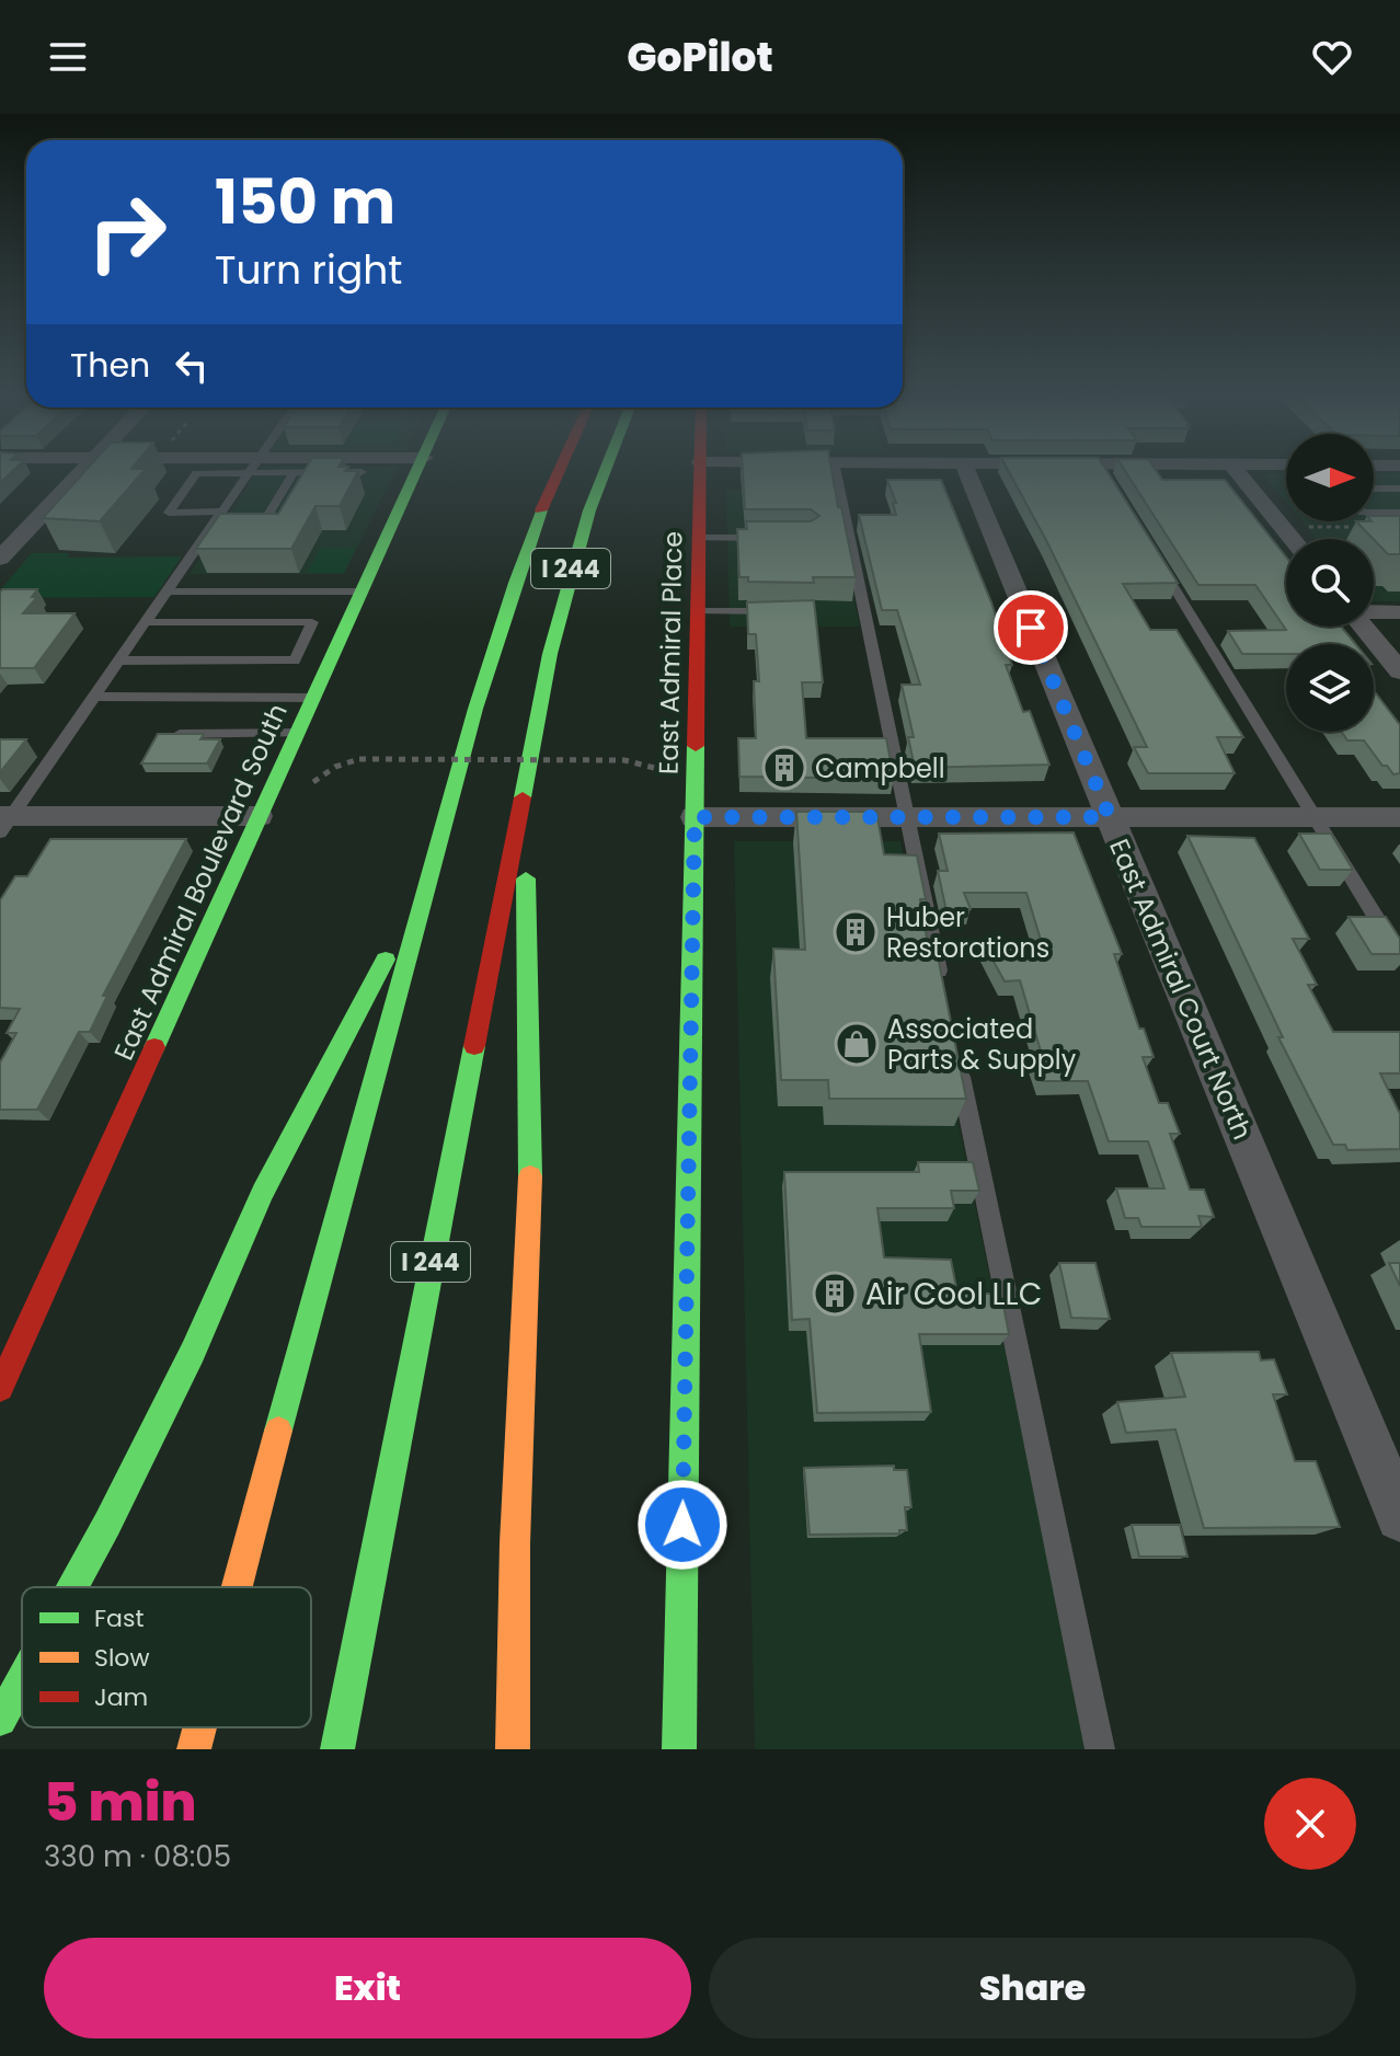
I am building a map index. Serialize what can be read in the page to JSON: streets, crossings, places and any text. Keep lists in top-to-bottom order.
{
  "streets": {
    "main road": ["I 244", "East Admiral Place", "East Admiral Boulevard South"],
    "street": ["East Admiral Court North"]
  },
  "places": {
    "building": ["Campbell", "Huber Restorations", "Air Cool LLC"],
    "shop": ["Associated Parts & Supply"]
  },
  "legend": ["Fast", "Slow", "Jam"],
  "north": "right",
  "page": {
    "header": "GoPilot",
    "turn": ["150 m", "Turn right"],
    "then": "Then",
    "heading": ["5 min", "330 m · 08:05"],
    "buttons": ["Exit", "Share"]
  }
}
